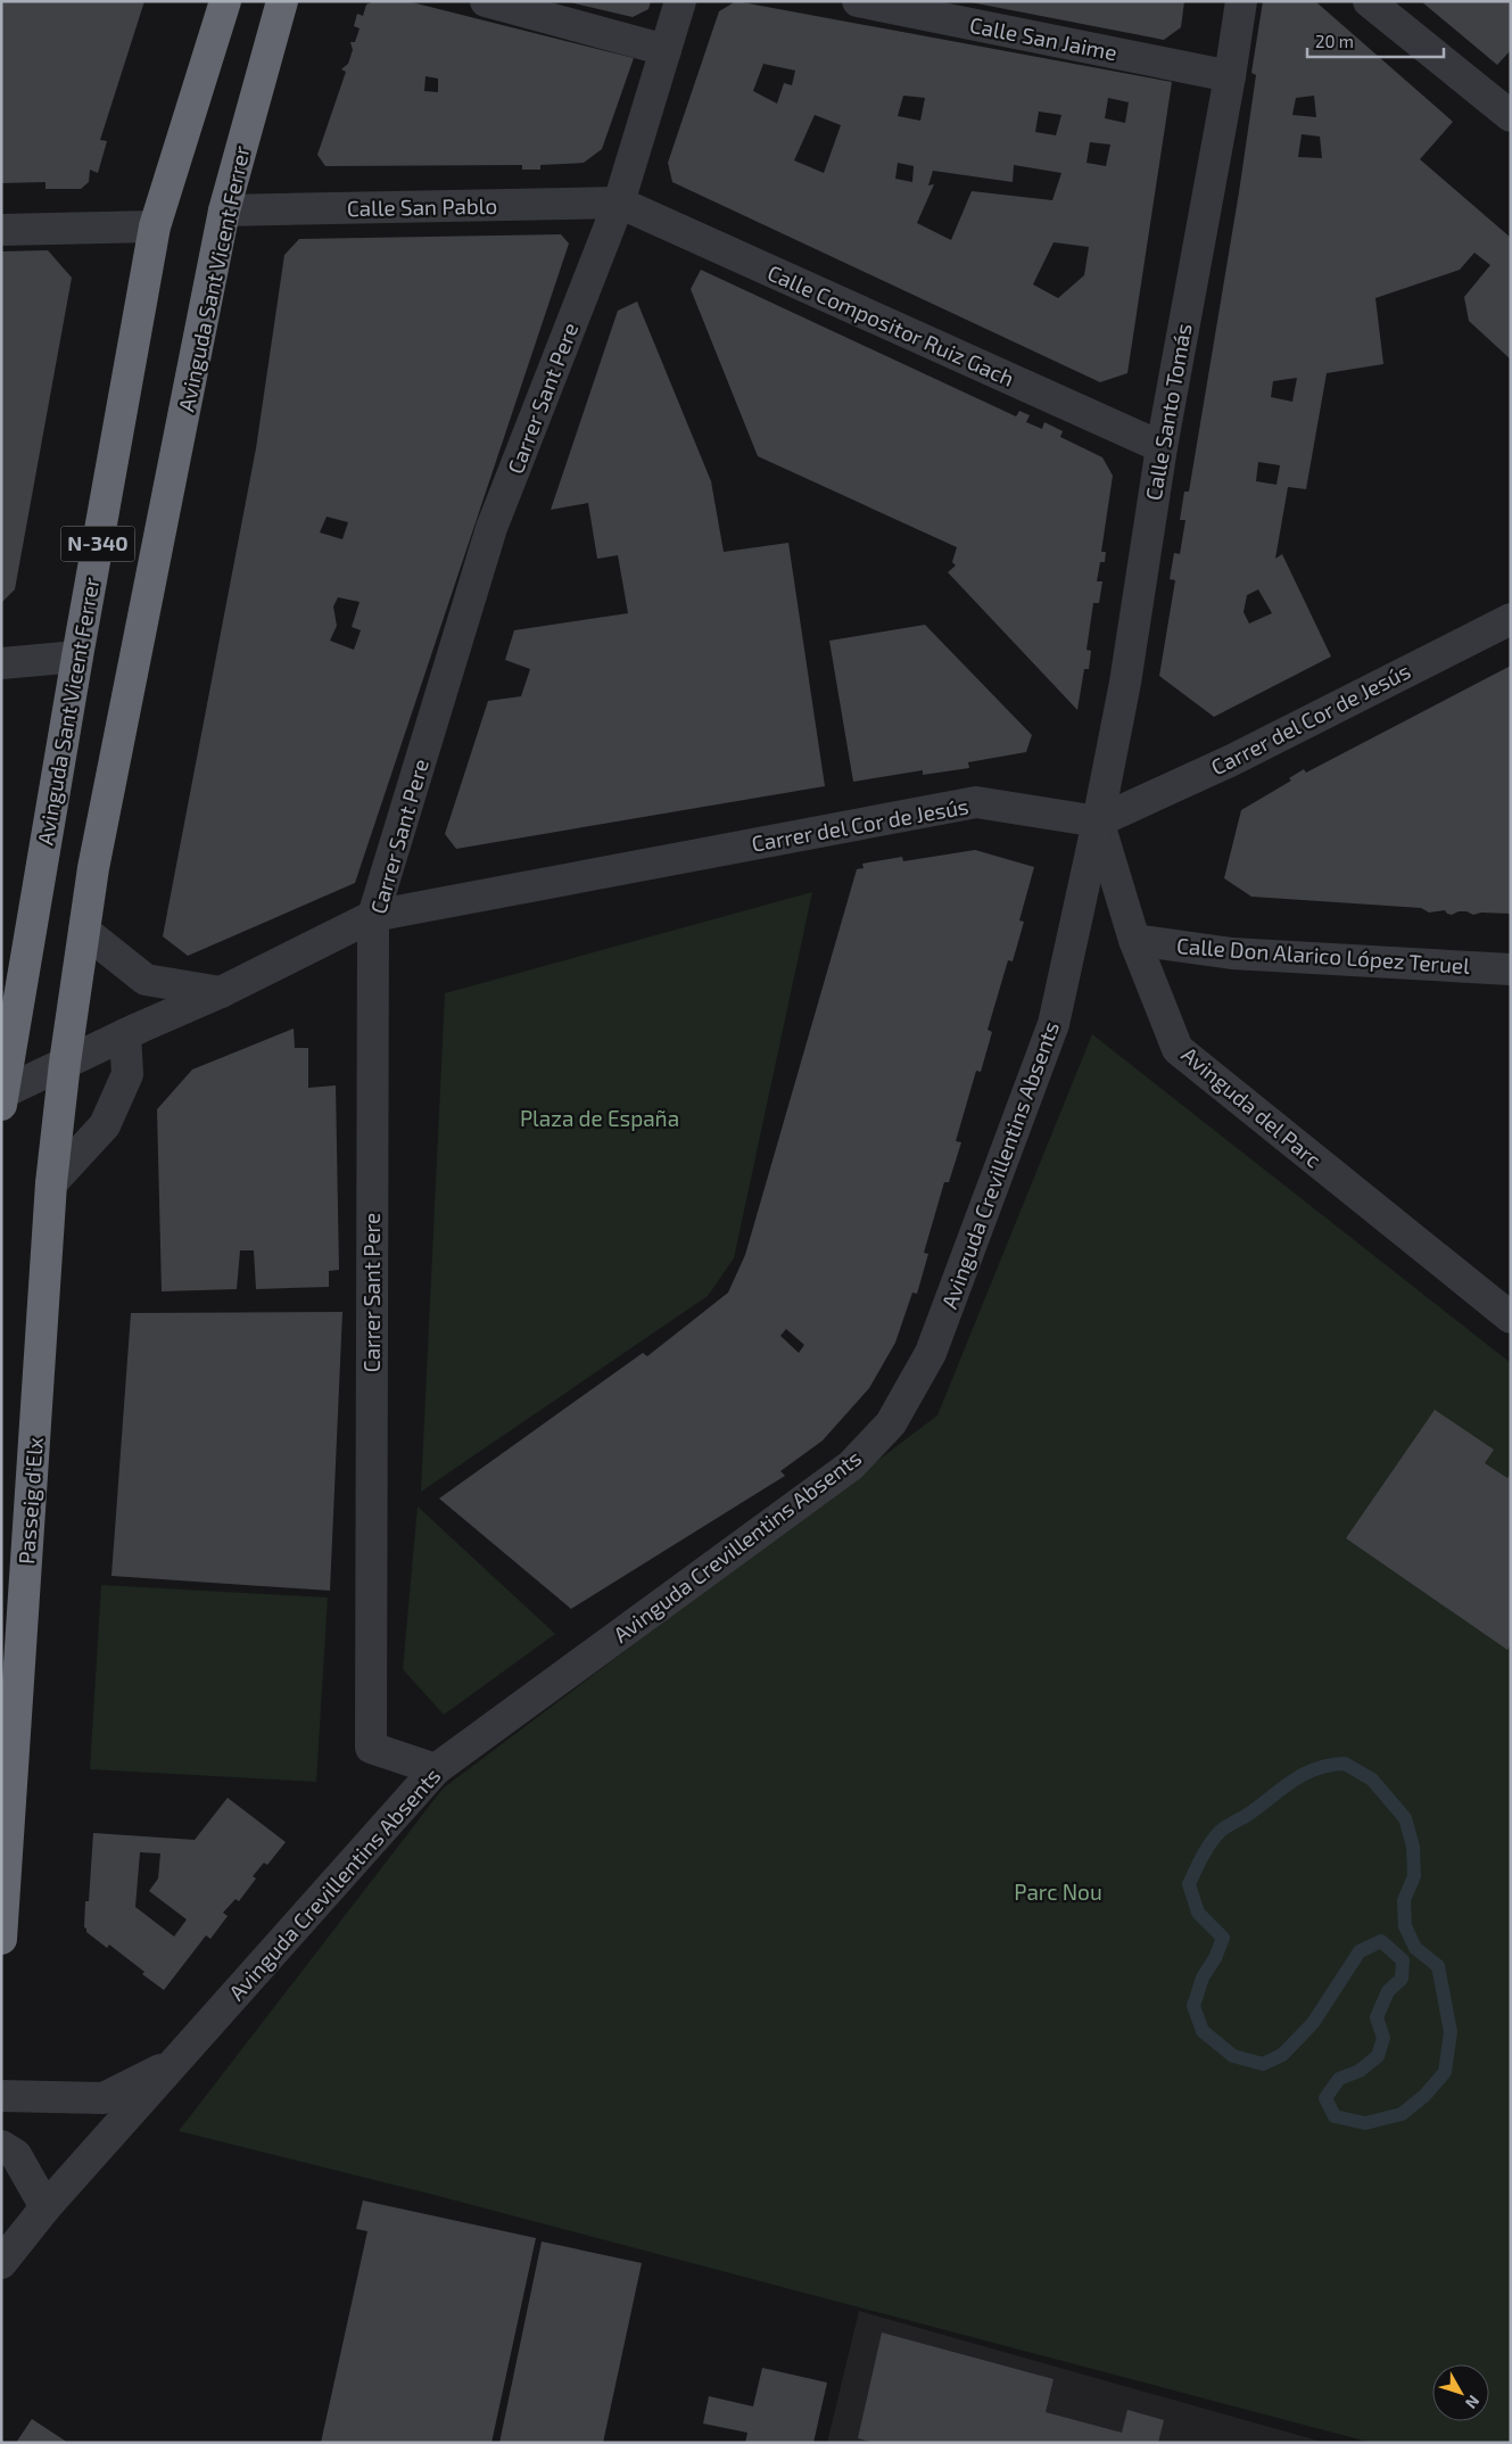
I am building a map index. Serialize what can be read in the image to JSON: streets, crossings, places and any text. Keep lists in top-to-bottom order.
{
  "streets": {
    "highway": ["Avinguda Sant Vicent Ferrer", "N-340", "Passeig d'Elx"],
    "street": [
      "Calle San Jaime",
      "Calle San Pablo",
      "Calle Compositor Ruiz Gach",
      "Carrer Sant Pere",
      "Calle Santo Tomás",
      "Carrer del Cor de Jesús",
      "Calle Don Alarico López Teruel",
      "Avinguda del Parc",
      "Avinguda Crevillentins Absents"
    ]
  },
  "crossings": [
    ["Calle San Jaime", "Calle Santo Tomás"],
    ["Calle San Pablo", "Avinguda Sant Vicent Ferrer"],
    ["Calle San Pablo", "Calle Compositor Ruiz Gach"],
    ["Calle San Pablo", "Carrer Sant Pere"],
    ["Avinguda Sant Vicent Ferrer", "N-340"],
    ["Avinguda Sant Vicent Ferrer", "Carrer del Cor de Jesús"],
    ["Avinguda Sant Vicent Ferrer", "Passeig d'Elx"],
    ["Calle Compositor Ruiz Gach", "Carrer Sant Pere"],
    ["Calle Compositor Ruiz Gach", "Calle Santo Tomás"],
    ["Carrer Sant Pere", "Carrer del Cor de Jesús"],
    ["Carrer Sant Pere", "Avinguda Crevillentins Absents"],
    ["Calle Santo Tomás", "Carrer del Cor de Jesús"],
    ["Calle Santo Tomás", "Avinguda del Parc"],
    ["Calle Santo Tomás", "Avinguda Crevillentins Absents"],
    ["N-340", "Carrer del Cor de Jesús"],
    ["Carrer del Cor de Jesús", "Avinguda del Parc"],
    ["Carrer del Cor de Jesús", "Avinguda Crevillentins Absents"],
    ["Carrer del Cor de Jesús", "Passeig d'Elx"],
    ["Calle Don Alarico López Teruel", "Avinguda del Parc"],
    ["Avinguda del Parc", "Avinguda Crevillentins Absents"]
  ],
  "parks": ["Plaza de España", "Parc Nou"],
  "scale_bar": "20 m",
  "north": "bottom right"
}
